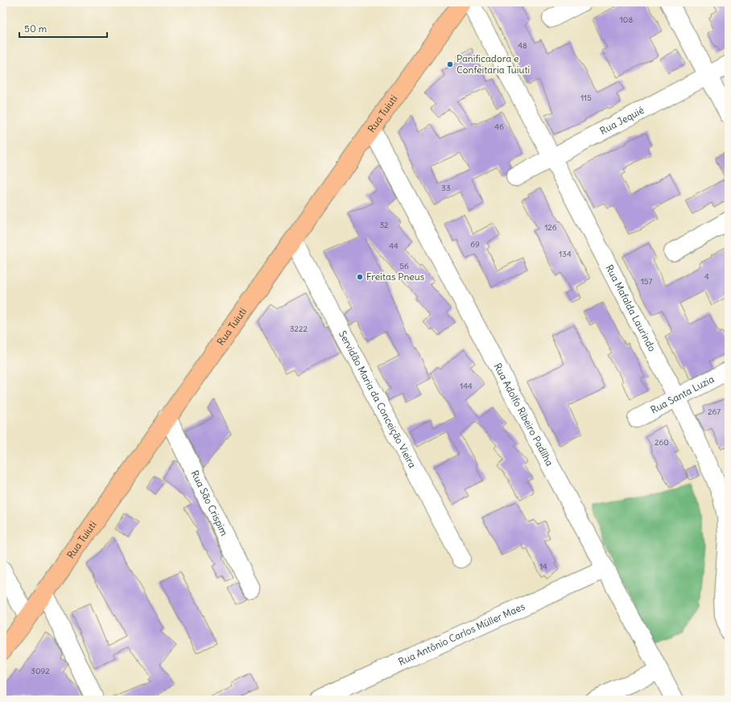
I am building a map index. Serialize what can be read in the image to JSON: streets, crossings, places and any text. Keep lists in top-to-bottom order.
{
  "streets": {
    "main road": ["Rua Tuiuti"],
    "street": [
      "Rua Jequié",
      "Rua Mafalda Laurindo",
      "Rua Santa Luzia",
      "Servidão Maria da Conceição Vieira",
      "Rua Adolfo Ribeiro Padilha",
      "Rua São Crispim",
      "Rua Antônio Carlos Müller Maes"
    ]
  },
  "crossings": [
    ["Rua Tuiuti", "Servidão Maria da Conceição Vieira"],
    ["Rua Tuiuti", "Rua Adolfo Ribeiro Padilha"],
    ["Rua Tuiuti", "Rua São Crispim"],
    ["Rua Jequié", "Rua Mafalda Laurindo"],
    ["Rua Mafalda Laurindo", "Rua Santa Luzia"],
    ["Rua Adolfo Ribeiro Padilha", "Rua Antônio Carlos Müller Maes"]
  ],
  "places": ["Panificadora e Confeitaria Tuiuti", "Freitas Pneus"],
  "house_numbers": [
    "108",
    "48",
    "115",
    "46",
    "33",
    "32",
    "126",
    "69",
    "44",
    "134",
    "56",
    "4",
    "157",
    "3222",
    "144",
    "267",
    "260",
    "14",
    "3092"
  ],
  "scale_bar": "50 m"
}
